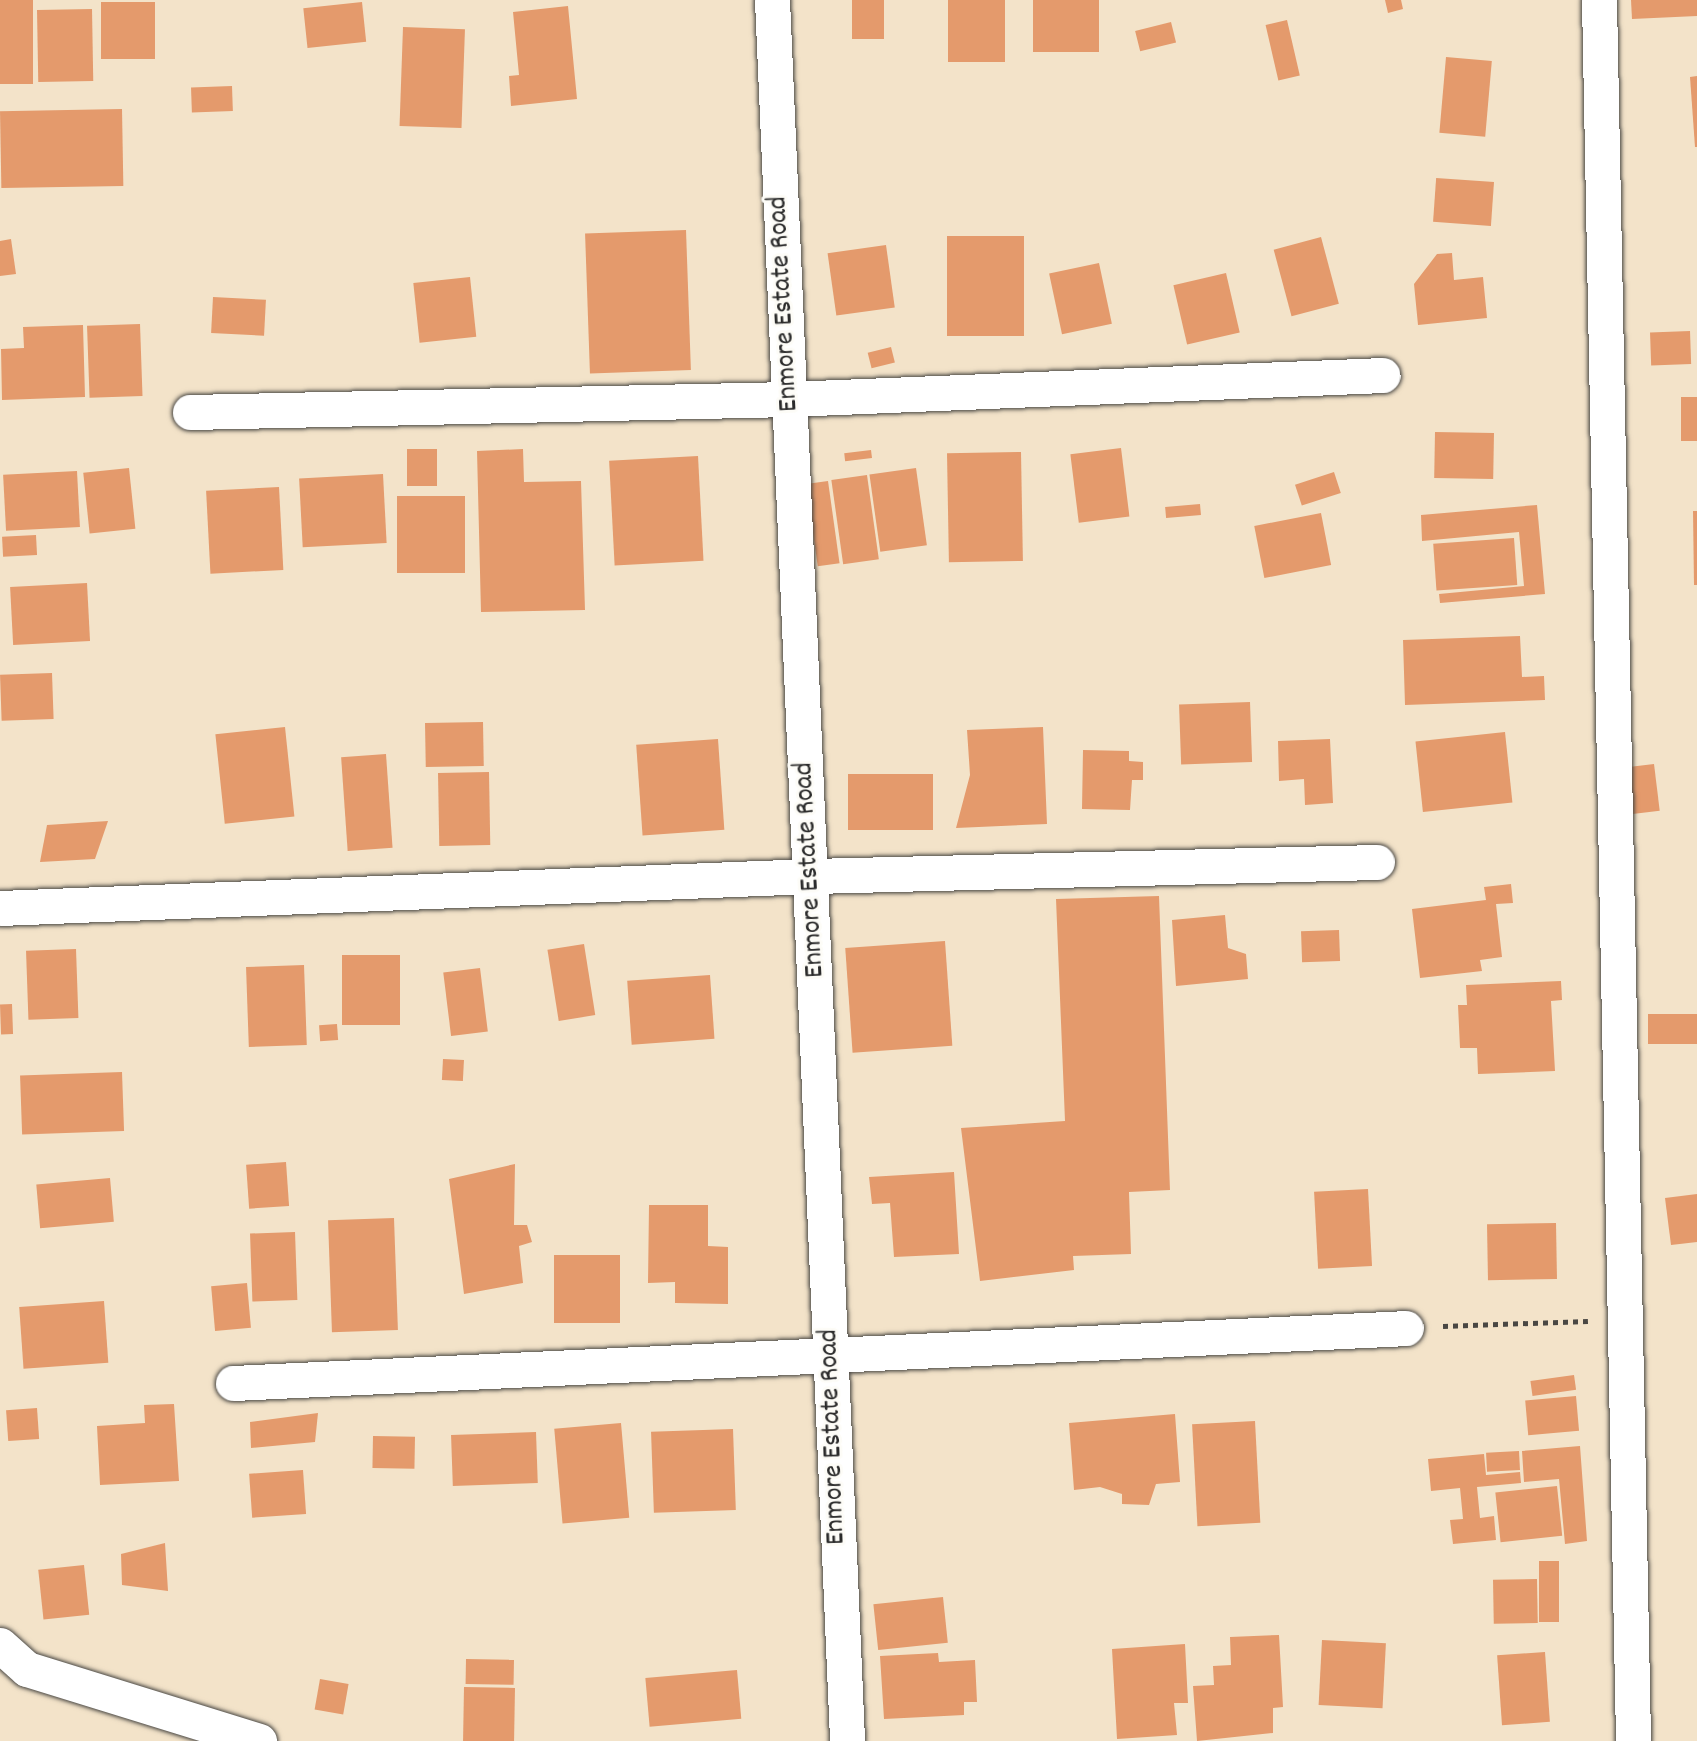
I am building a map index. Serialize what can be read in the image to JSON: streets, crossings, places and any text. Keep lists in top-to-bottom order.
{
  "streets": {
    "street": ["Enmore Estate Road"]
  }
}
